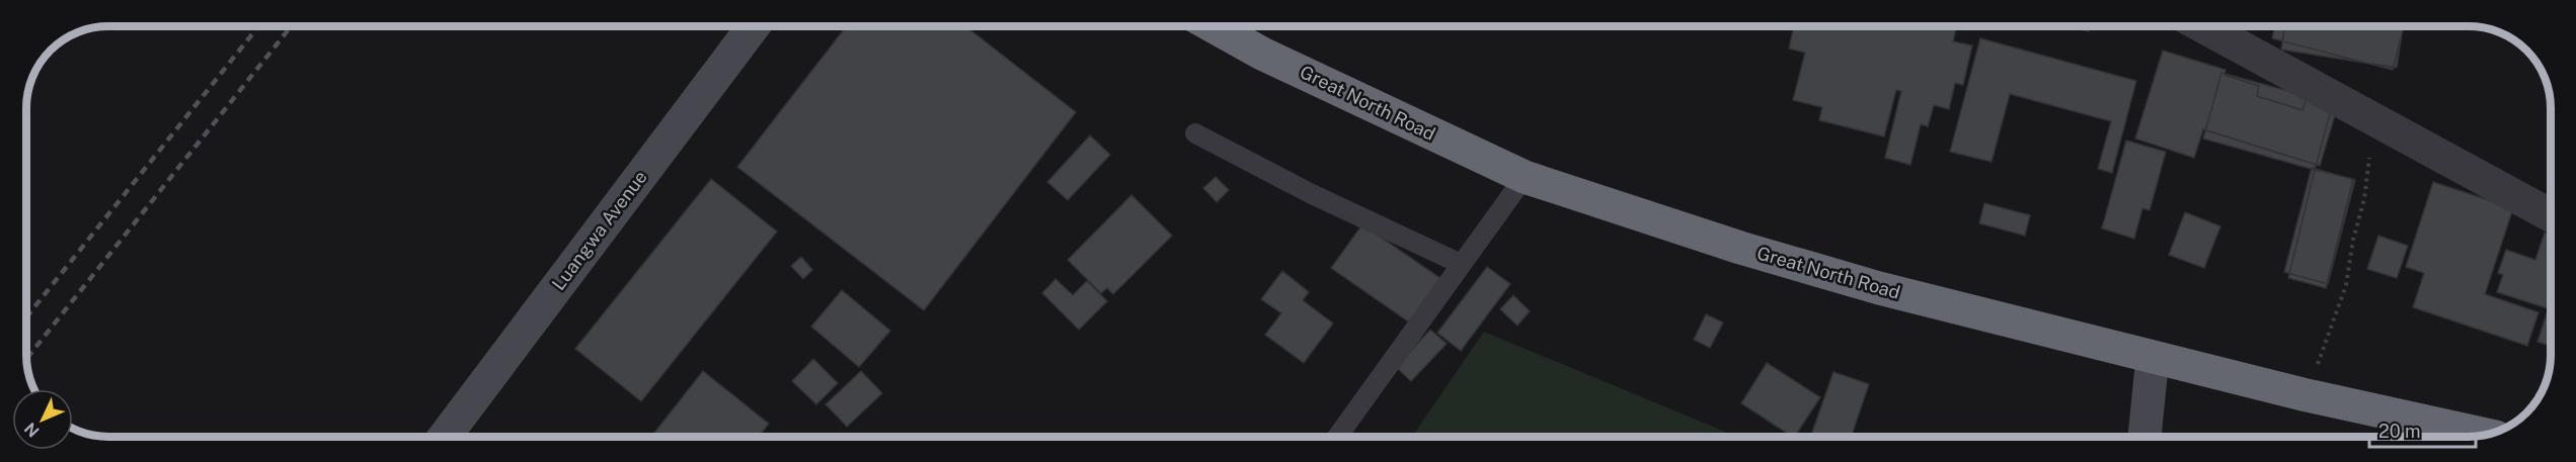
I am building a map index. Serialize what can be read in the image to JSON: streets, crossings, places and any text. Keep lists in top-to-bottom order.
{
  "streets": {
    "highway": ["Great North Road"],
    "main road": ["Luangwa Avenue"]
  },
  "scale_bar": "20 m",
  "north": "bottom left"
}
